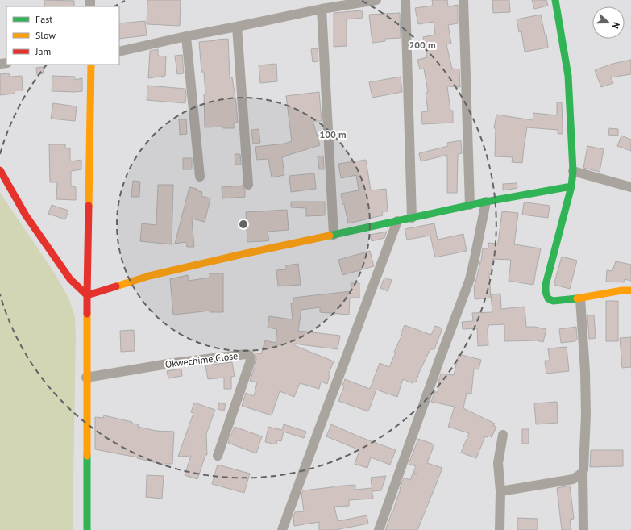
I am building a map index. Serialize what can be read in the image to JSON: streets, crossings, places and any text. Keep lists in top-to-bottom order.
{
  "streets": {
    "street": ["Okwechime Close"]
  },
  "legend": ["Fast", "Slow", "Jam"],
  "north": "right",
  "rings": ["200 m", "100 m"]
}
